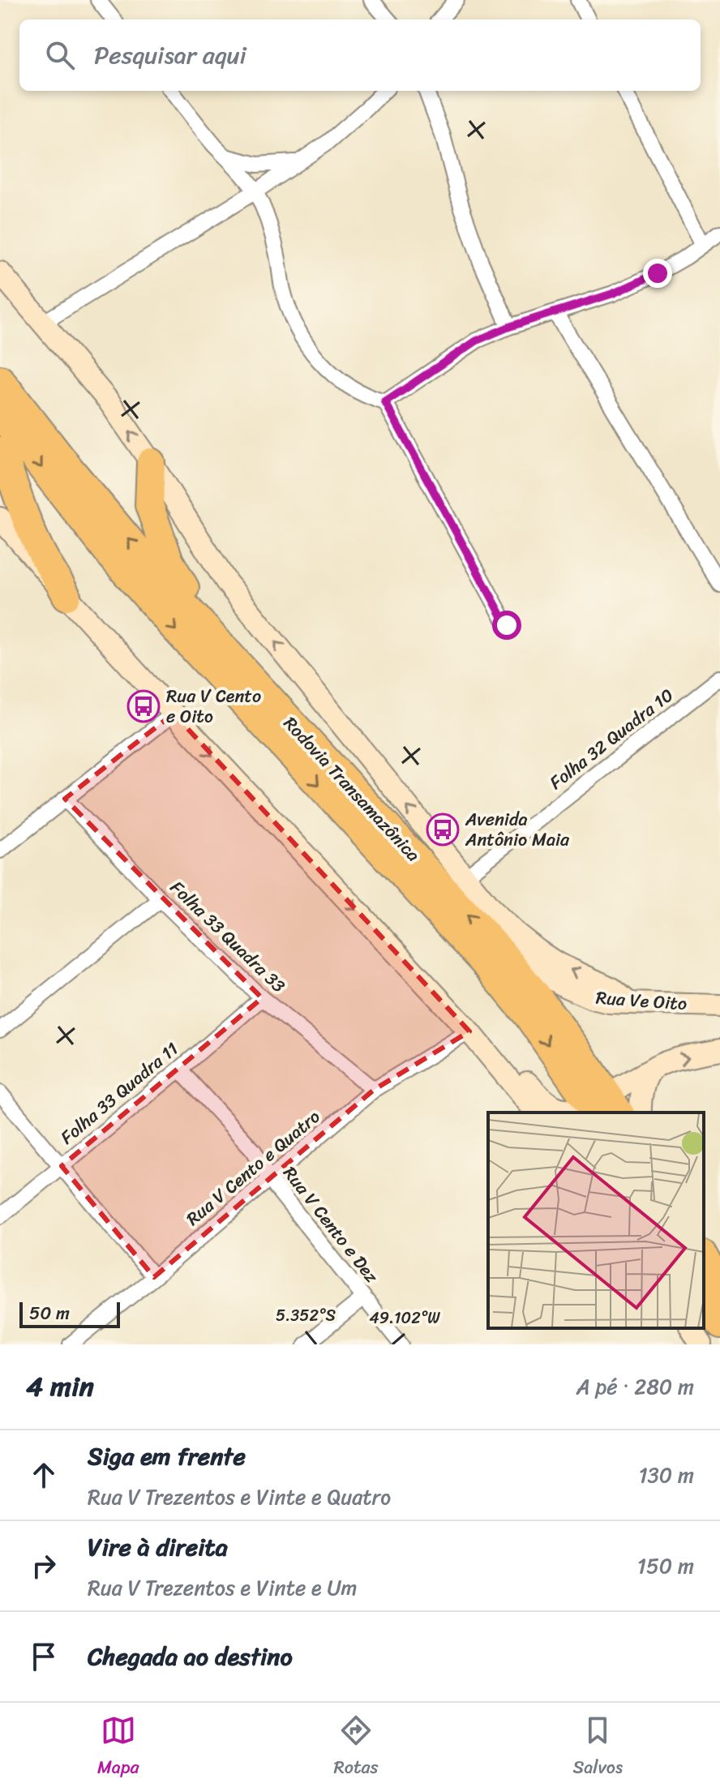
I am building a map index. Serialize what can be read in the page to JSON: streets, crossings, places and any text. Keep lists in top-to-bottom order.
{
  "streets": {
    "highway": ["Rodovia Transamazônica"],
    "main road": ["Rua Ve Oito"],
    "street": [
      "Folha 32 Quadra 10",
      "Folha 33 Quadra 33",
      "Folha 33 Quadra 11",
      "Rua V Cento e Quatro",
      "Rua V Cento e Dez"
    ]
  },
  "crossings": [
    ["Rodovia Transamazônica", "Rua Ve Oito"],
    ["Folha 33 Quadra 33", "Folha 33 Quadra 11"],
    ["Folha 33 Quadra 33", "Rua V Cento e Quatro"],
    ["Folha 33 Quadra 11", "Rua V Cento e Dez"],
    ["Rua V Cento e Quatro", "Rua V Cento e Dez"]
  ],
  "places": {
    "bus stop": ["Rua V Cento e Oito", "Avenida Antônio Maia"]
  },
  "scale_bar": "50 m",
  "page": {
    "search": "Pesquisar aqui",
    "scale": "50 m",
    "heading": ["4 min", "A pé · 280 m"],
    "list": [
      ["Siga em frente", "Rua V Trezentos e Vinte e Quatro", "130 m"],
      ["Vire à direita", "Rua V Trezentos e Vinte e Um", "150 m"],
      "Chegada ao destino"
    ],
    "nav": ["Mapa", "Rotas", "Salvos"]
  },
  "coordinates": ["5.352°S", "49.102°W"]
}
